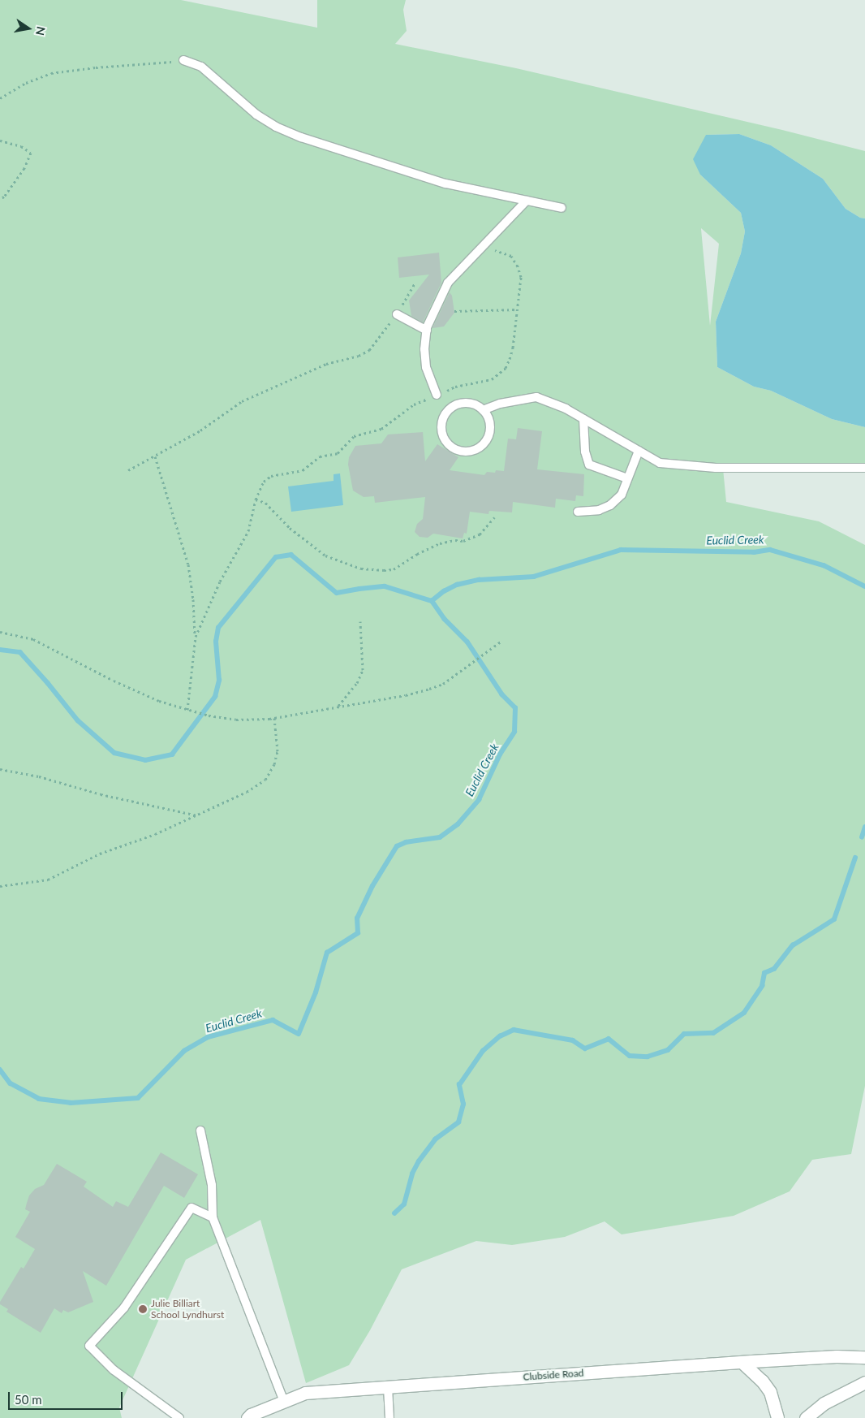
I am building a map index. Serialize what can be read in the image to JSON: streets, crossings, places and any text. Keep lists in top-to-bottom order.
{
  "streets": {
    "street": ["Clubside Road"]
  },
  "water": ["Euclid Creek"],
  "places": ["Julie Billiart School Lyndhurst"],
  "scale_bar": "50 m",
  "north": "right"
}
